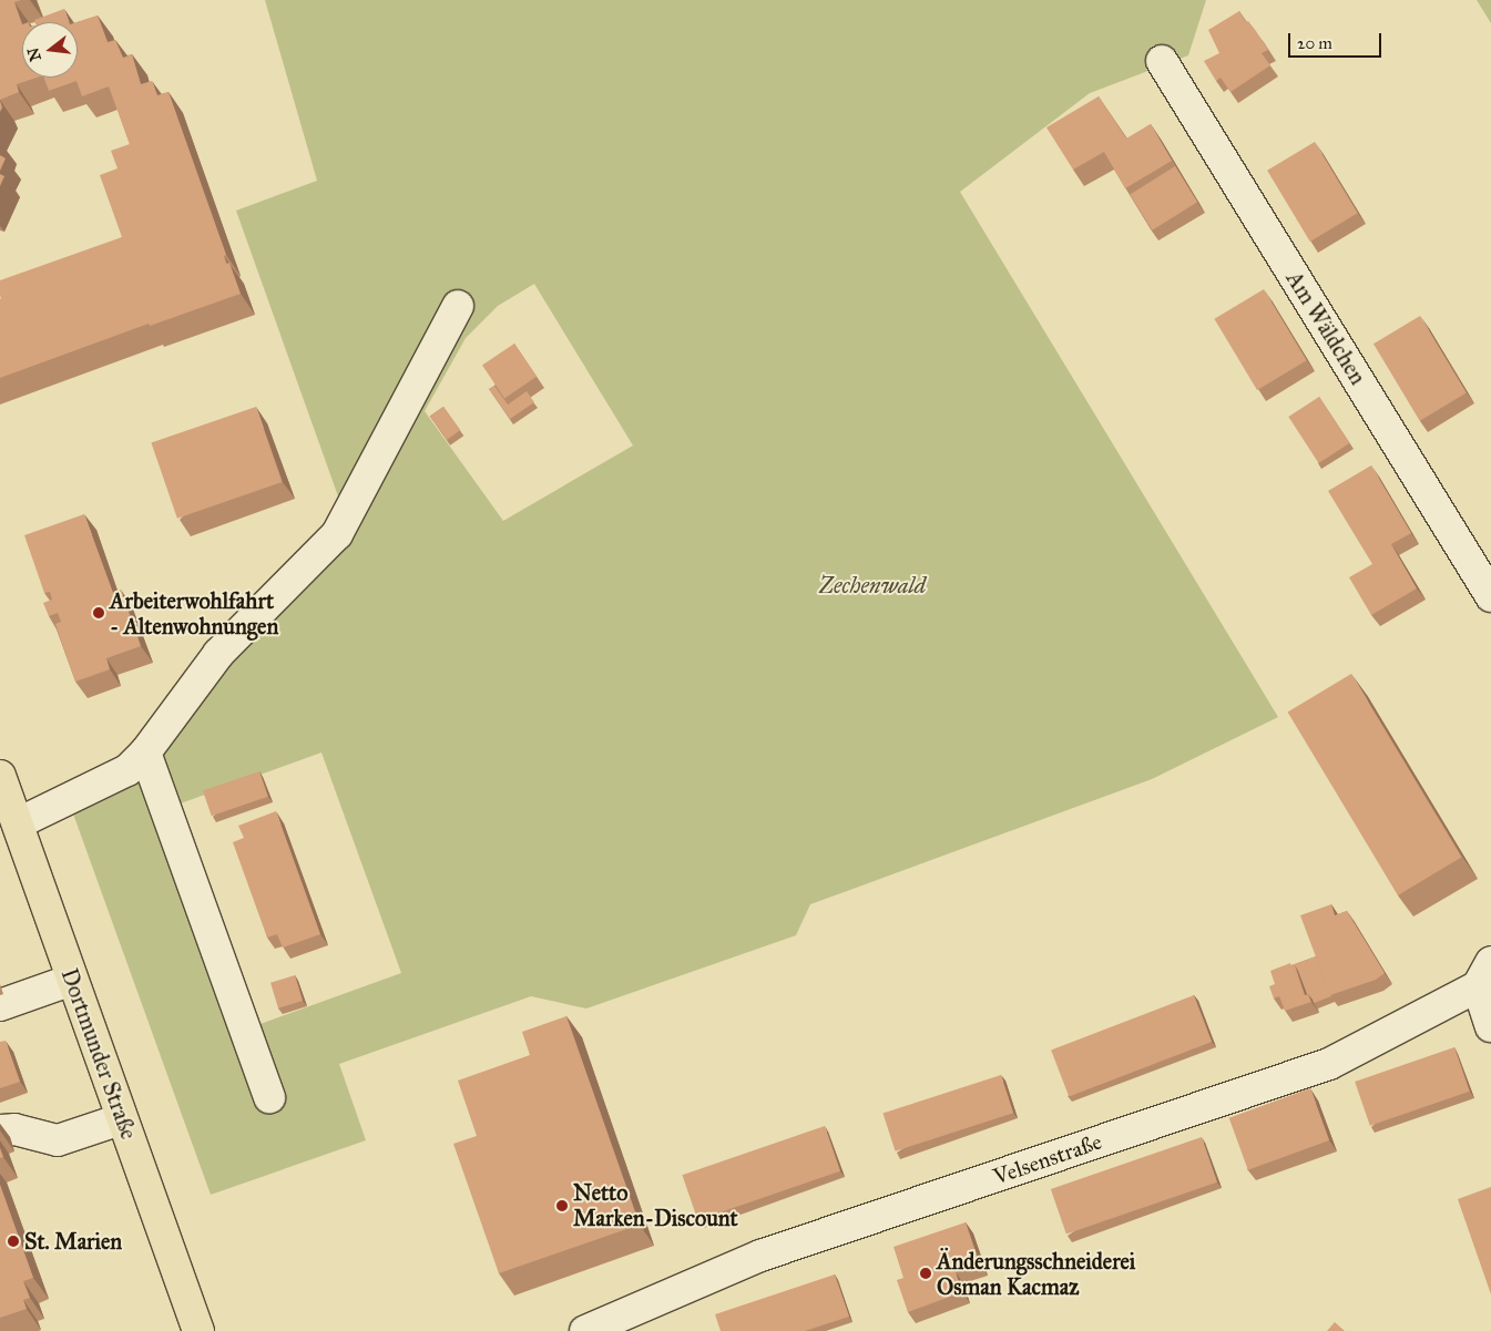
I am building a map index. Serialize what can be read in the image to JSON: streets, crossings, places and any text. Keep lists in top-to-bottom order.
{
  "streets": {
    "main road": ["Dortmunder Straße"],
    "street": ["Am Wäldchen", "Velsenstraße"]
  },
  "parks": ["Zechenwald"],
  "places": [
    "Arbeiterwohlfahrt - Altenwohnungen",
    "Netto Marken-Discount",
    "St. Marien",
    "Änderungsschneiderei Osman Kacmaz"
  ],
  "scale_bar": "20 m",
  "north": "left"
}
